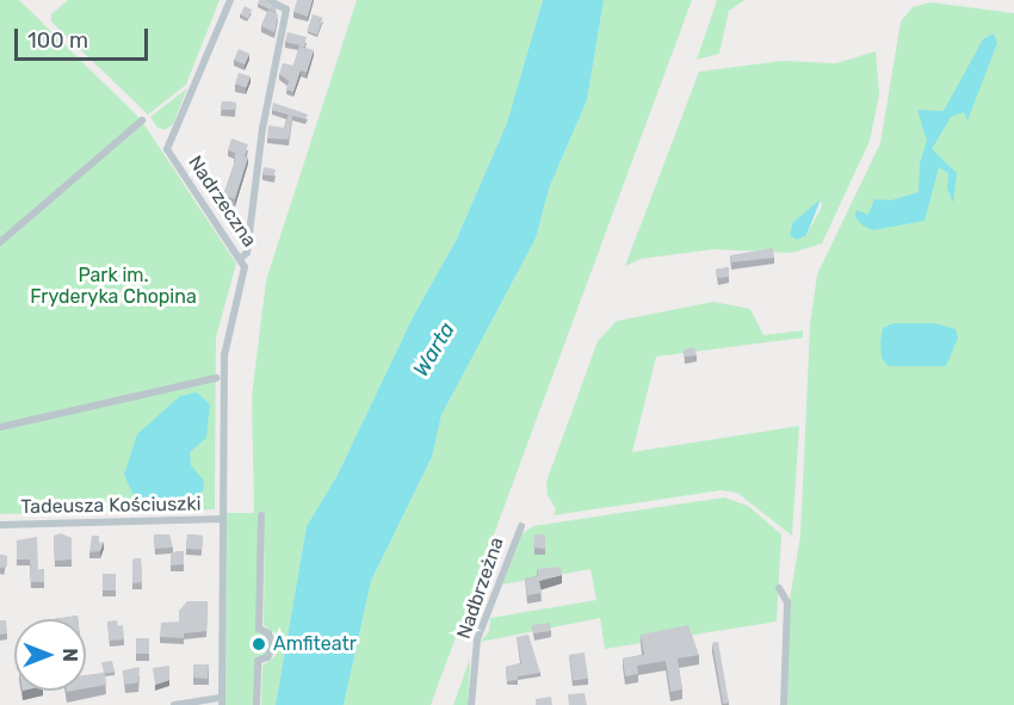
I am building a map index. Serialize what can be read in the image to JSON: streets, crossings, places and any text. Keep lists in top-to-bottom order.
{
  "streets": {
    "street": ["Nadrzeczna", "Tadeusza Kościuszki", "Nadbrzeżna"]
  },
  "crossings": [
    ["Nadrzeczna", "Tadeusza Kościuszki"]
  ],
  "water": ["Warta"],
  "parks": ["Park im. Fryderyka Chopina"],
  "places": ["Amfiteatr"],
  "scale_bar": "100 m",
  "north": "right"
}
